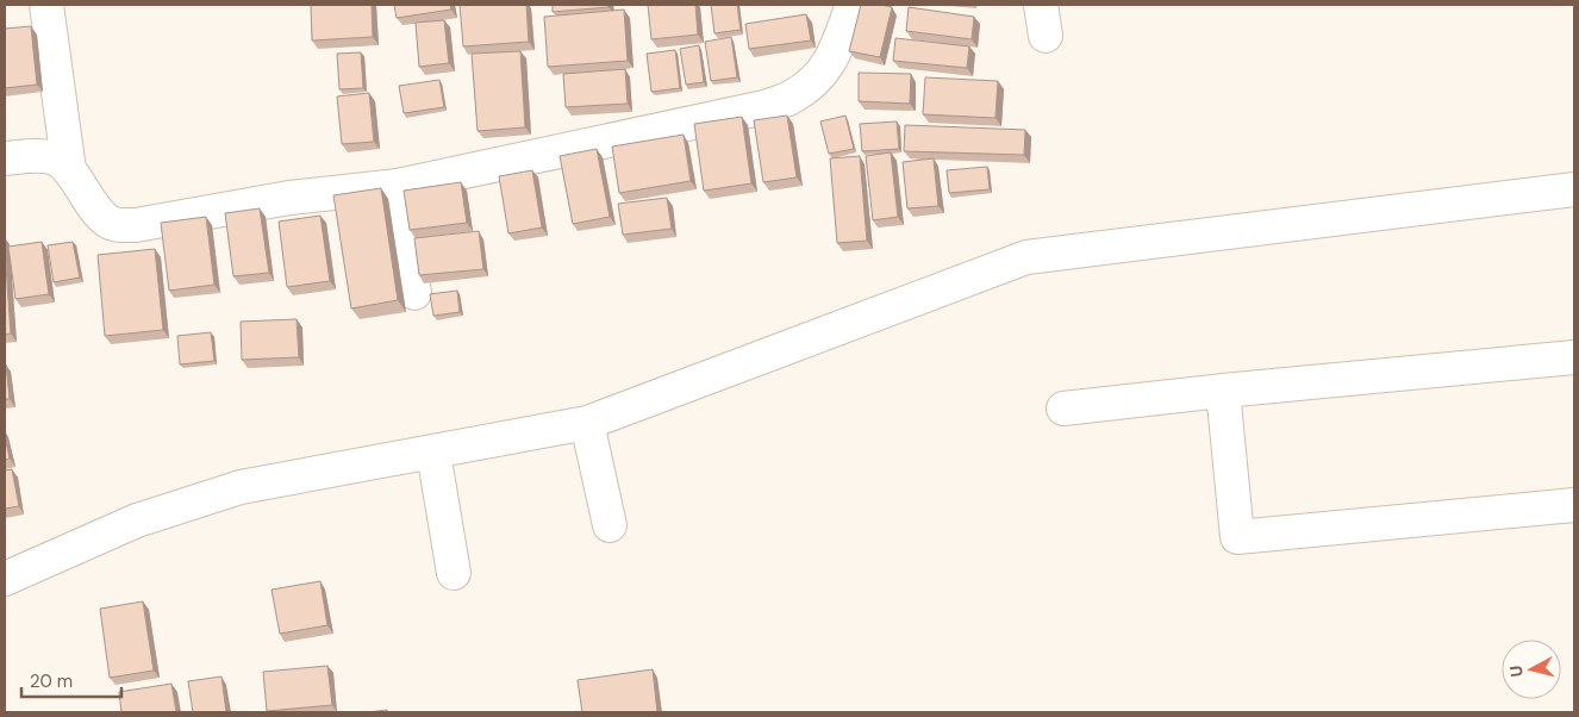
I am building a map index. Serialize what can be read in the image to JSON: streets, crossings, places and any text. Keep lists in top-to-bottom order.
{
  "scale_bar": "20 m",
  "north": "left"
}
